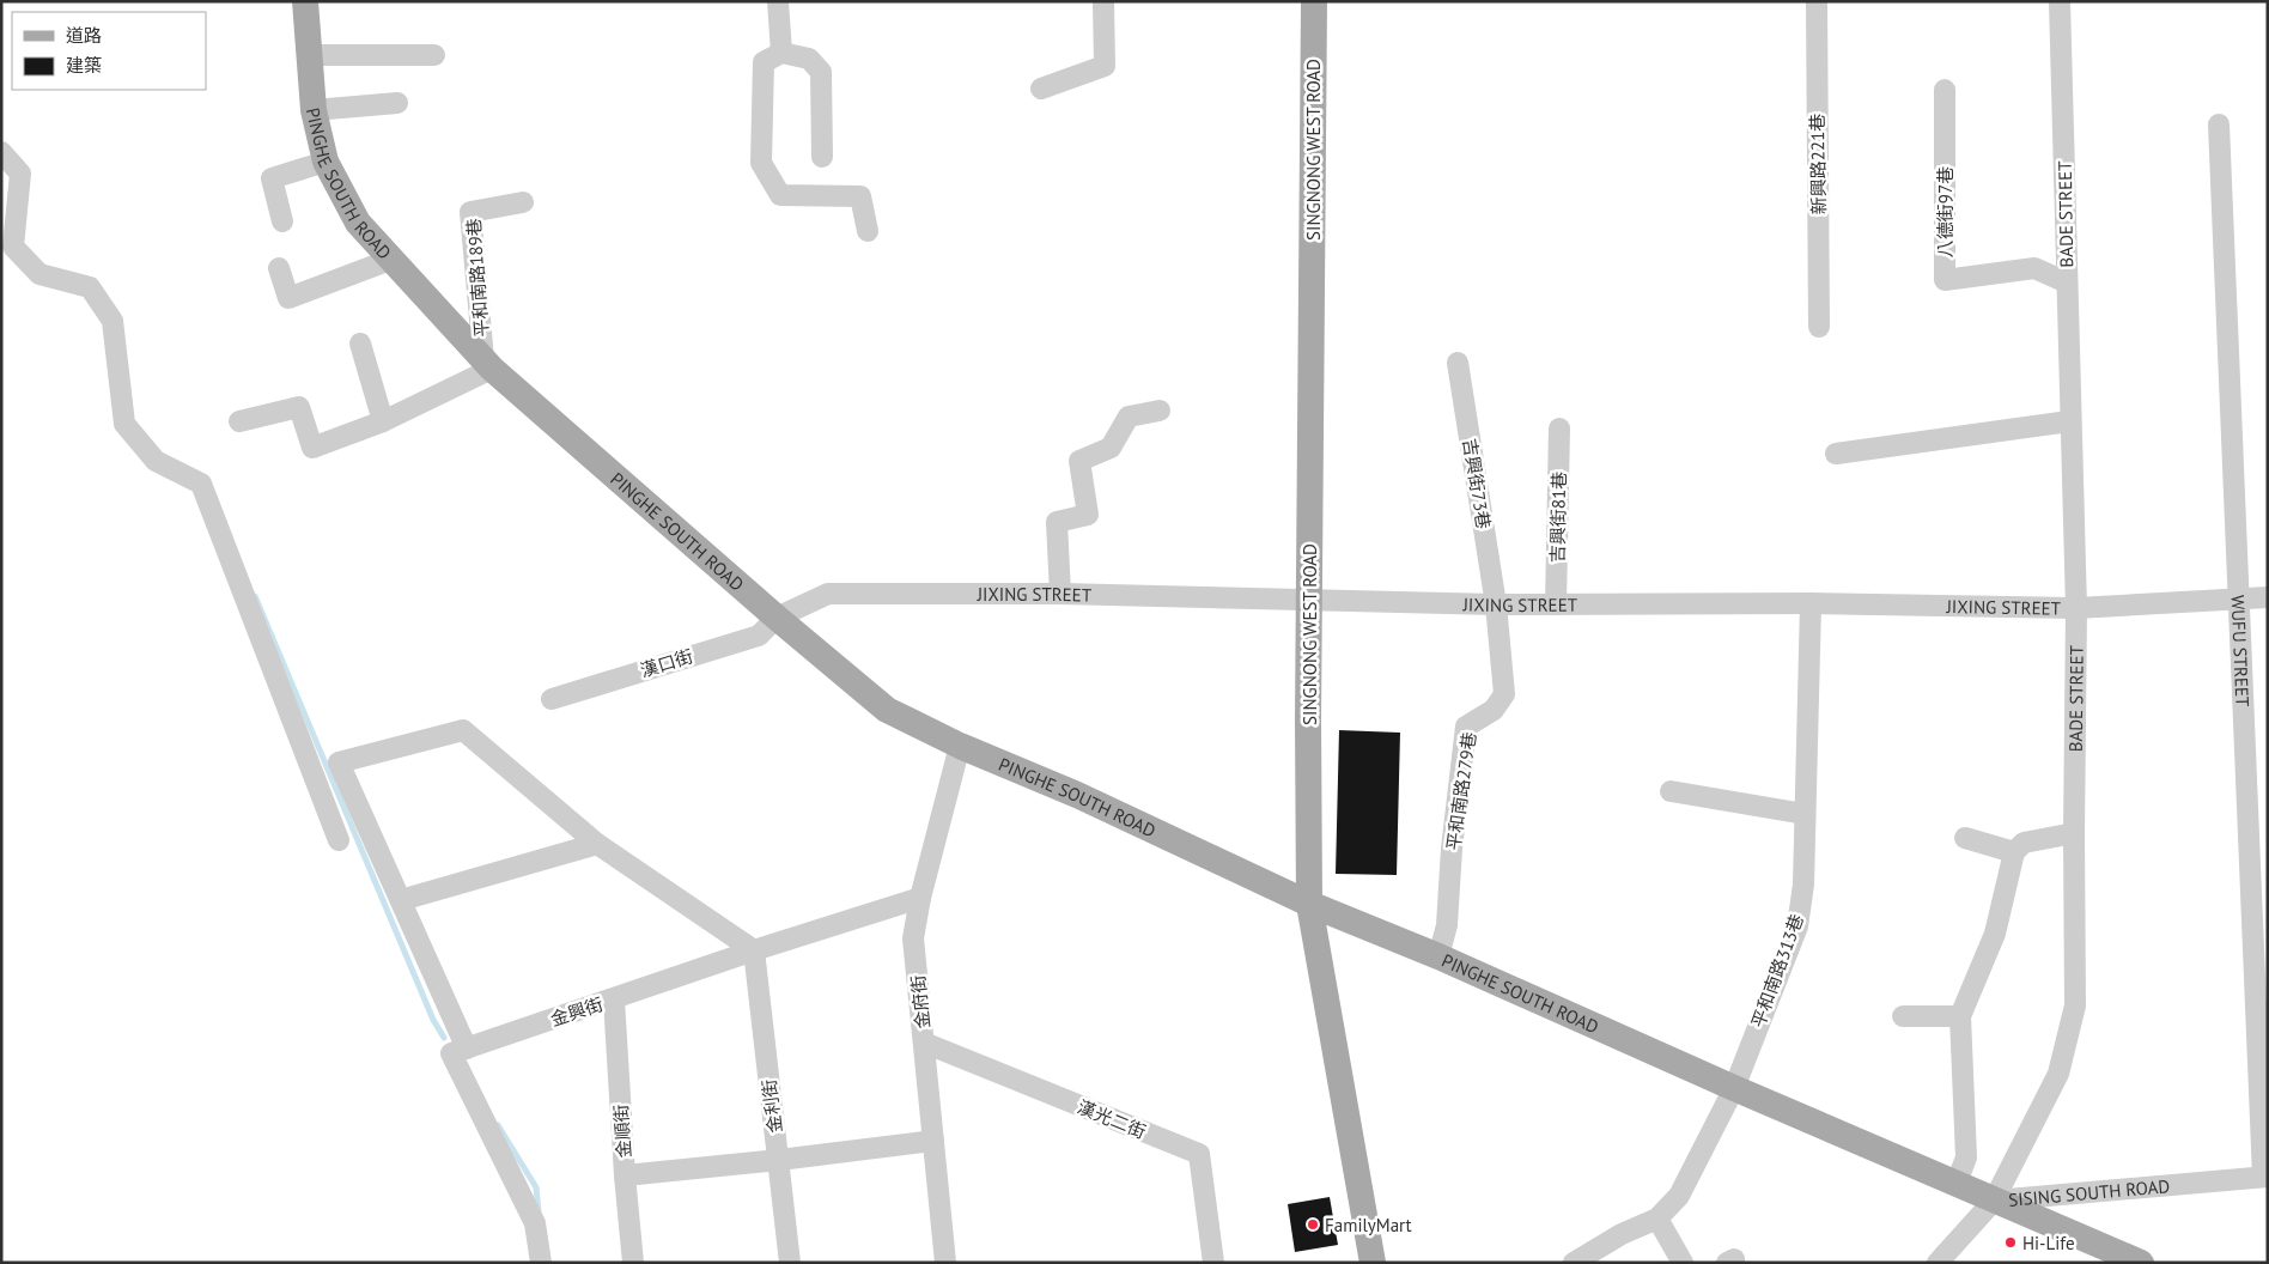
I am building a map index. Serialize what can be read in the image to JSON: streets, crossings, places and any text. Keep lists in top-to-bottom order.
{
  "streets": {
    "main road": ["SINGNONG WEST ROAD", "PINGHE SOUTH ROAD"],
    "street": [
      "新興路221巷",
      "八德街97巷",
      "BADE STREET",
      "平和南路189巷",
      "吉興街73巷",
      "吉興街81巷",
      "JIXING STREET",
      "WUFU STREET",
      "漢口街",
      "平和南路279巷",
      "平和南路313巷",
      "金府街",
      "金興街",
      "金利街",
      "漢光二街",
      "金順街",
      "SISING SOUTH ROAD"
    ]
  },
  "crossings": [
    ["SINGNONG WEST ROAD", "PINGHE SOUTH ROAD"],
    ["SINGNONG WEST ROAD", "JIXING STREET"],
    ["PINGHE SOUTH ROAD", "BADE STREET"],
    ["PINGHE SOUTH ROAD", "平和南路189巷"],
    ["PINGHE SOUTH ROAD", "JIXING STREET"],
    ["PINGHE SOUTH ROAD", "漢口街"],
    ["PINGHE SOUTH ROAD", "平和南路279巷"],
    ["PINGHE SOUTH ROAD", "平和南路313巷"],
    ["PINGHE SOUTH ROAD", "金府街"],
    ["PINGHE SOUTH ROAD", "SISING SOUTH ROAD"],
    ["八德街97巷", "BADE STREET"],
    ["BADE STREET", "JIXING STREET"],
    ["BADE STREET", "SISING SOUTH ROAD"],
    ["吉興街73巷", "JIXING STREET"],
    ["吉興街73巷", "平和南路279巷"],
    ["吉興街81巷", "JIXING STREET"],
    ["JIXING STREET", "WUFU STREET"],
    ["JIXING STREET", "漢口街"],
    ["JIXING STREET", "平和南路279巷"],
    ["JIXING STREET", "平和南路313巷"],
    ["WUFU STREET", "SISING SOUTH ROAD"],
    ["金府街", "金興街"],
    ["金府街", "漢光二街"],
    ["金興街", "金利街"],
    ["金興街", "金順街"]
  ],
  "places": ["FamilyMart", "Hi-Life"],
  "legend": ["道路", "建築"]
}
